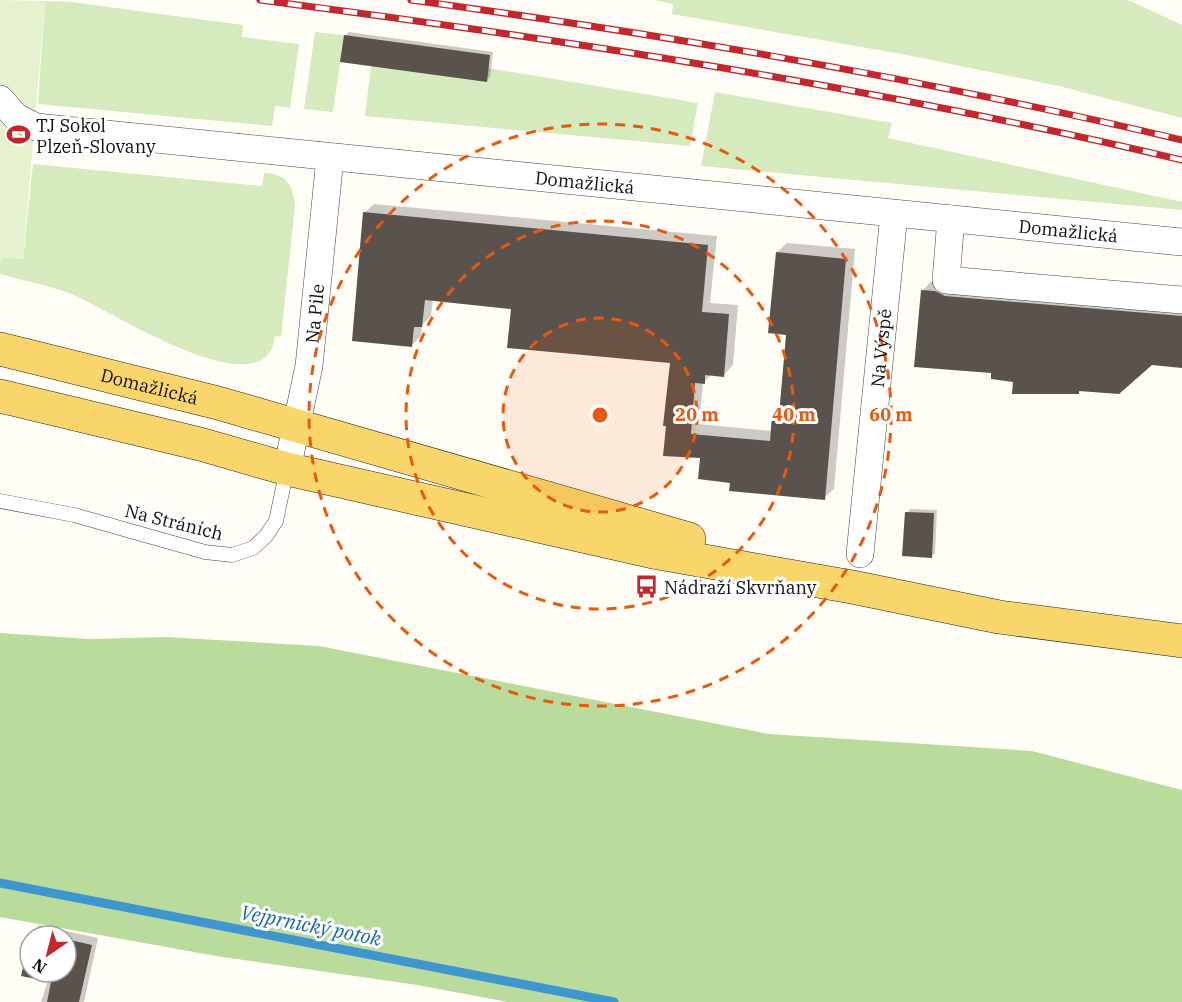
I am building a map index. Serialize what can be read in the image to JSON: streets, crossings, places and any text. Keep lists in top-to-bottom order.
{
  "streets": {
    "main road": ["Domažlická"],
    "street": ["Na Pile", "Na Výspě"],
    "lane": ["Na Stráních"]
  },
  "crossings": [
    ["Domažlická", "Na Pile"],
    ["Domažlická", "Na Výspě"],
    ["Domažlická", "Na Stráních"],
    ["Na Pile", "Na Stráních"]
  ],
  "water": ["Vejprnický potok"],
  "places": {
    "sports": ["TJ Sokol Plzeň-Slovany"],
    "bus stop": ["Nádraží Skvrňany"]
  },
  "north": "bottom left",
  "rings": ["20 m", "40 m", "60 m"]
}
